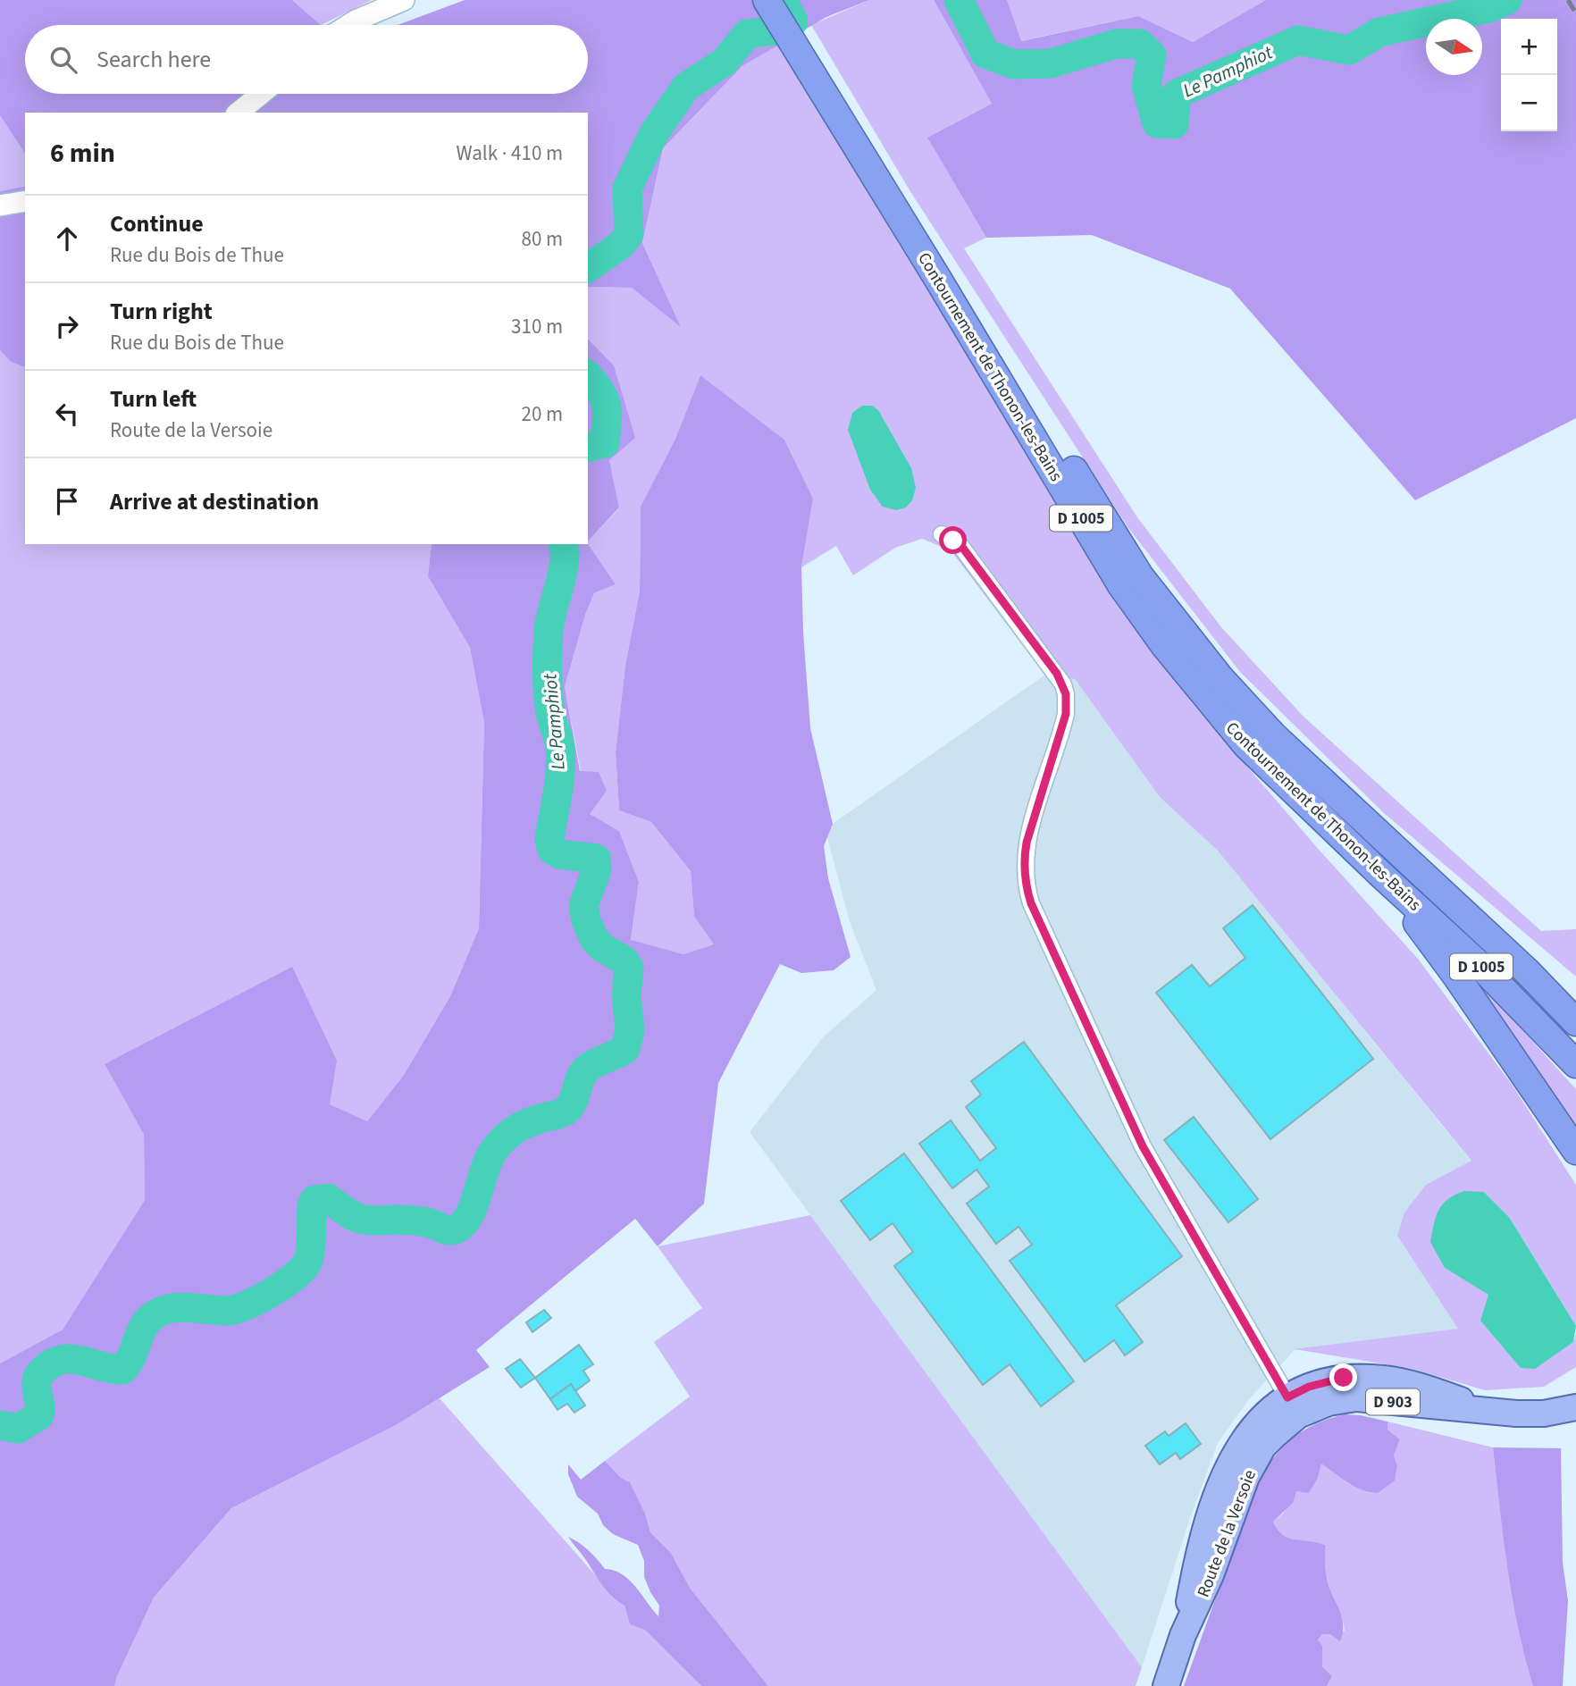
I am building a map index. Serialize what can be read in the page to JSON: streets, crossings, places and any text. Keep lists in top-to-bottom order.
{
  "streets": {
    "highway": ["Contournement de Thonon-les-Bains", "D 1005"],
    "main road": ["D 903", "Route de la Versoie"]
  },
  "water": ["Le Pamphiot"],
  "north": "right",
  "page": {
    "map_buttons": ["+", "−"],
    "search": "Search here",
    "heading": ["6 min", "Walk · 410 m"],
    "list": [
      ["Continue", "Rue du Bois de Thue", "80 m"],
      ["Turn right", "Rue du Bois de Thue", "310 m"],
      ["Turn left", "Route de la Versoie", "20 m"],
      "Arrive at destination"
    ]
  }
}
